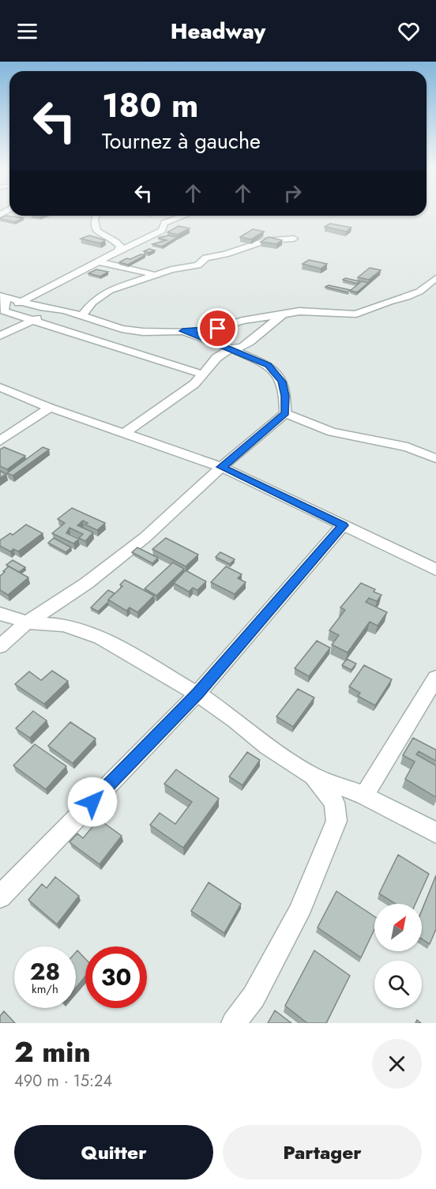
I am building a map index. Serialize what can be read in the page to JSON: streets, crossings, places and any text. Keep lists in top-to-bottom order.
{
  "north": "top right",
  "page": {
    "header": "Headway",
    "turn": ["180 m", "Tournez à gauche"],
    "speed": "28 km/h",
    "limit": "30",
    "heading": ["2 min", "490 m · 15:24"],
    "buttons": ["Quitter", "Partager"]
  }
}
